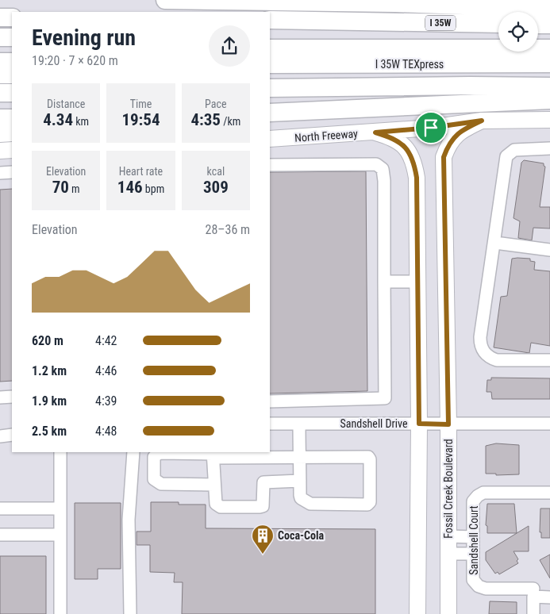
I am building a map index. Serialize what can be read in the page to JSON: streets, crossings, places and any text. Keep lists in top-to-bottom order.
{
  "streets": {
    "highway": ["I 35W", "I 35W TEXpress"],
    "main road": ["North Freeway", "Fossil Creek Boulevard"],
    "street": ["Sandshell Drive", "Sandshell Court"]
  },
  "crossings": [
    ["North Freeway", "Fossil Creek Boulevard"],
    ["Sandshell Drive", "Fossil Creek Boulevard"]
  ],
  "places": {
    "building": ["Coca-Cola"]
  },
  "page": {
    "heading": ["Evening run", "19:20 · 7 × 620 m"],
    "stats": [
      ["Distance", "4.34 km"],
      ["Time", "19:54"],
      ["Pace", "4:35 /km"],
      ["Elevation", "70 m"],
      ["Heart rate", "146 bpm"],
      ["kcal", "309"]
    ],
    "chart": ["Elevation", "28–36 m"],
    "list": [
      {
        "name": "620 m",
        "note": "4:42"
      },
      {
        "name": "1.2 km",
        "note": "4:46"
      },
      {
        "name": "1.9 km",
        "note": "4:39"
      },
      {
        "name": "2.5 km",
        "note": "4:48"
      }
    ]
  }
}
